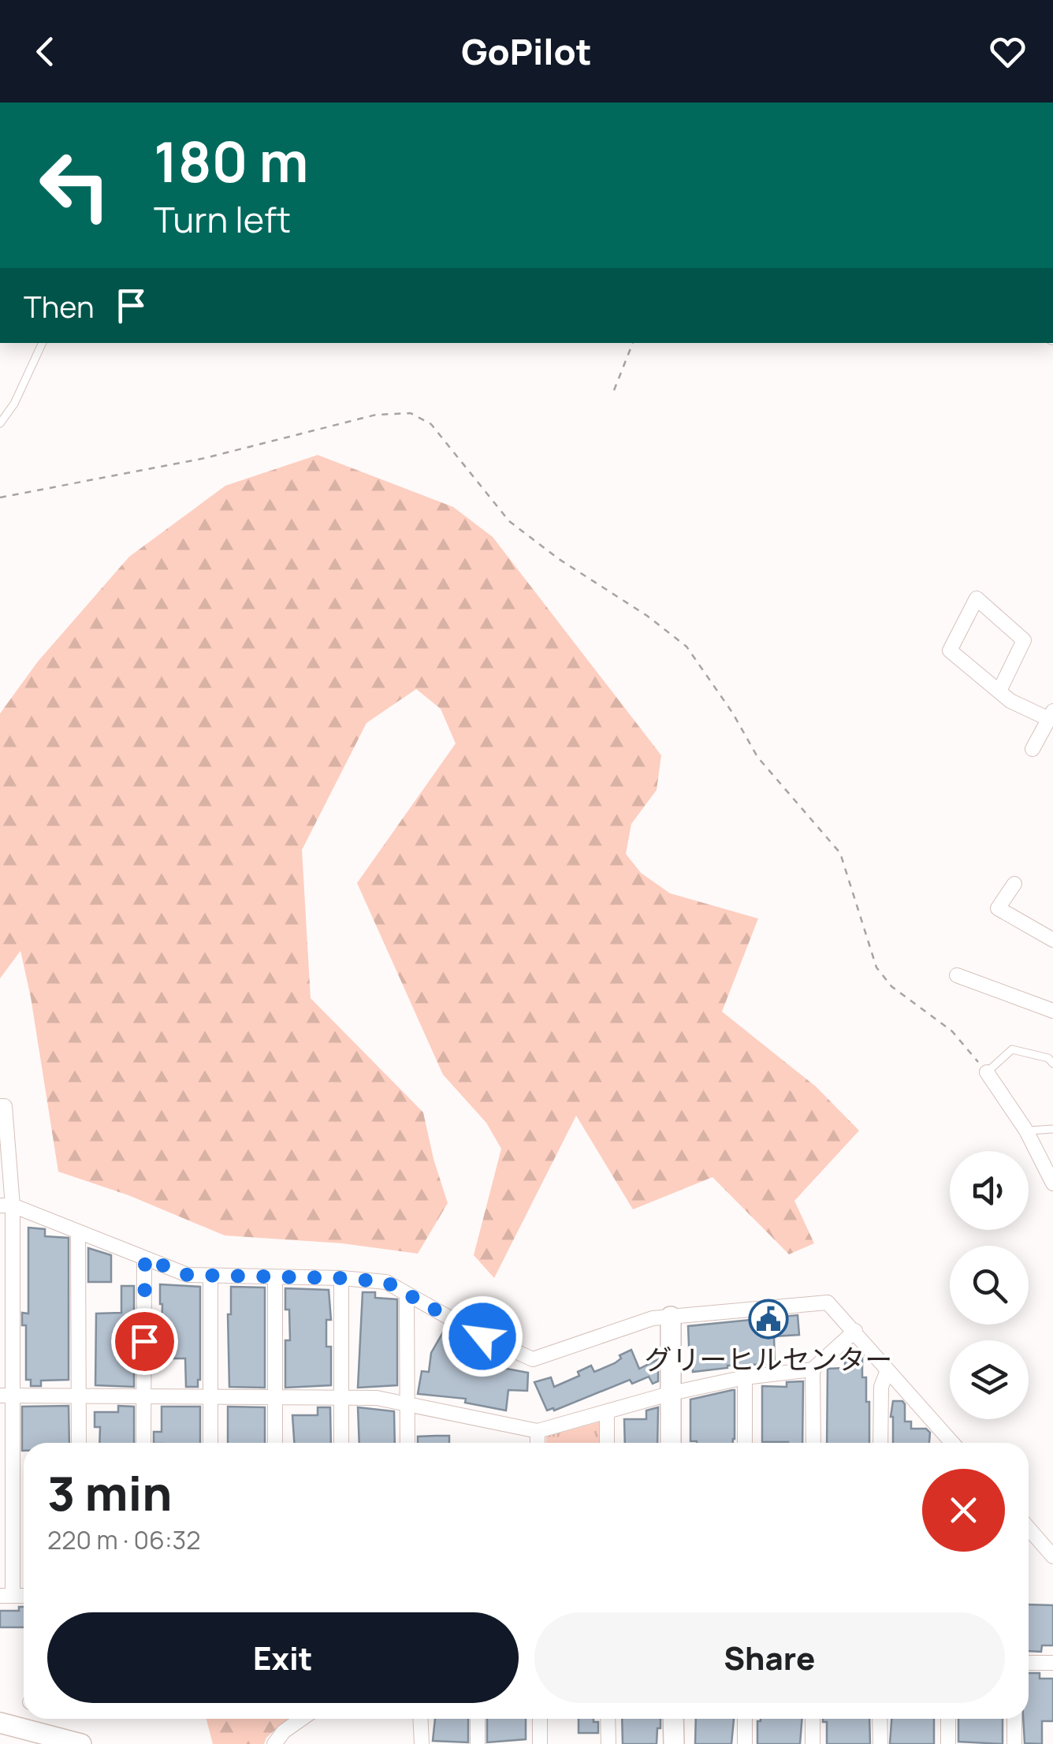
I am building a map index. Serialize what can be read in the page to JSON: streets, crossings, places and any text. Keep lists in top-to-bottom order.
{
  "places": {
    "public building": ["グリーヒルセンター"]
  },
  "page": {
    "header": "GoPilot",
    "turn": ["180 m", "Turn left"],
    "then": "Then",
    "heading": ["3 min", "220 m · 06:32"],
    "buttons": ["Exit", "Share"]
  }
}
